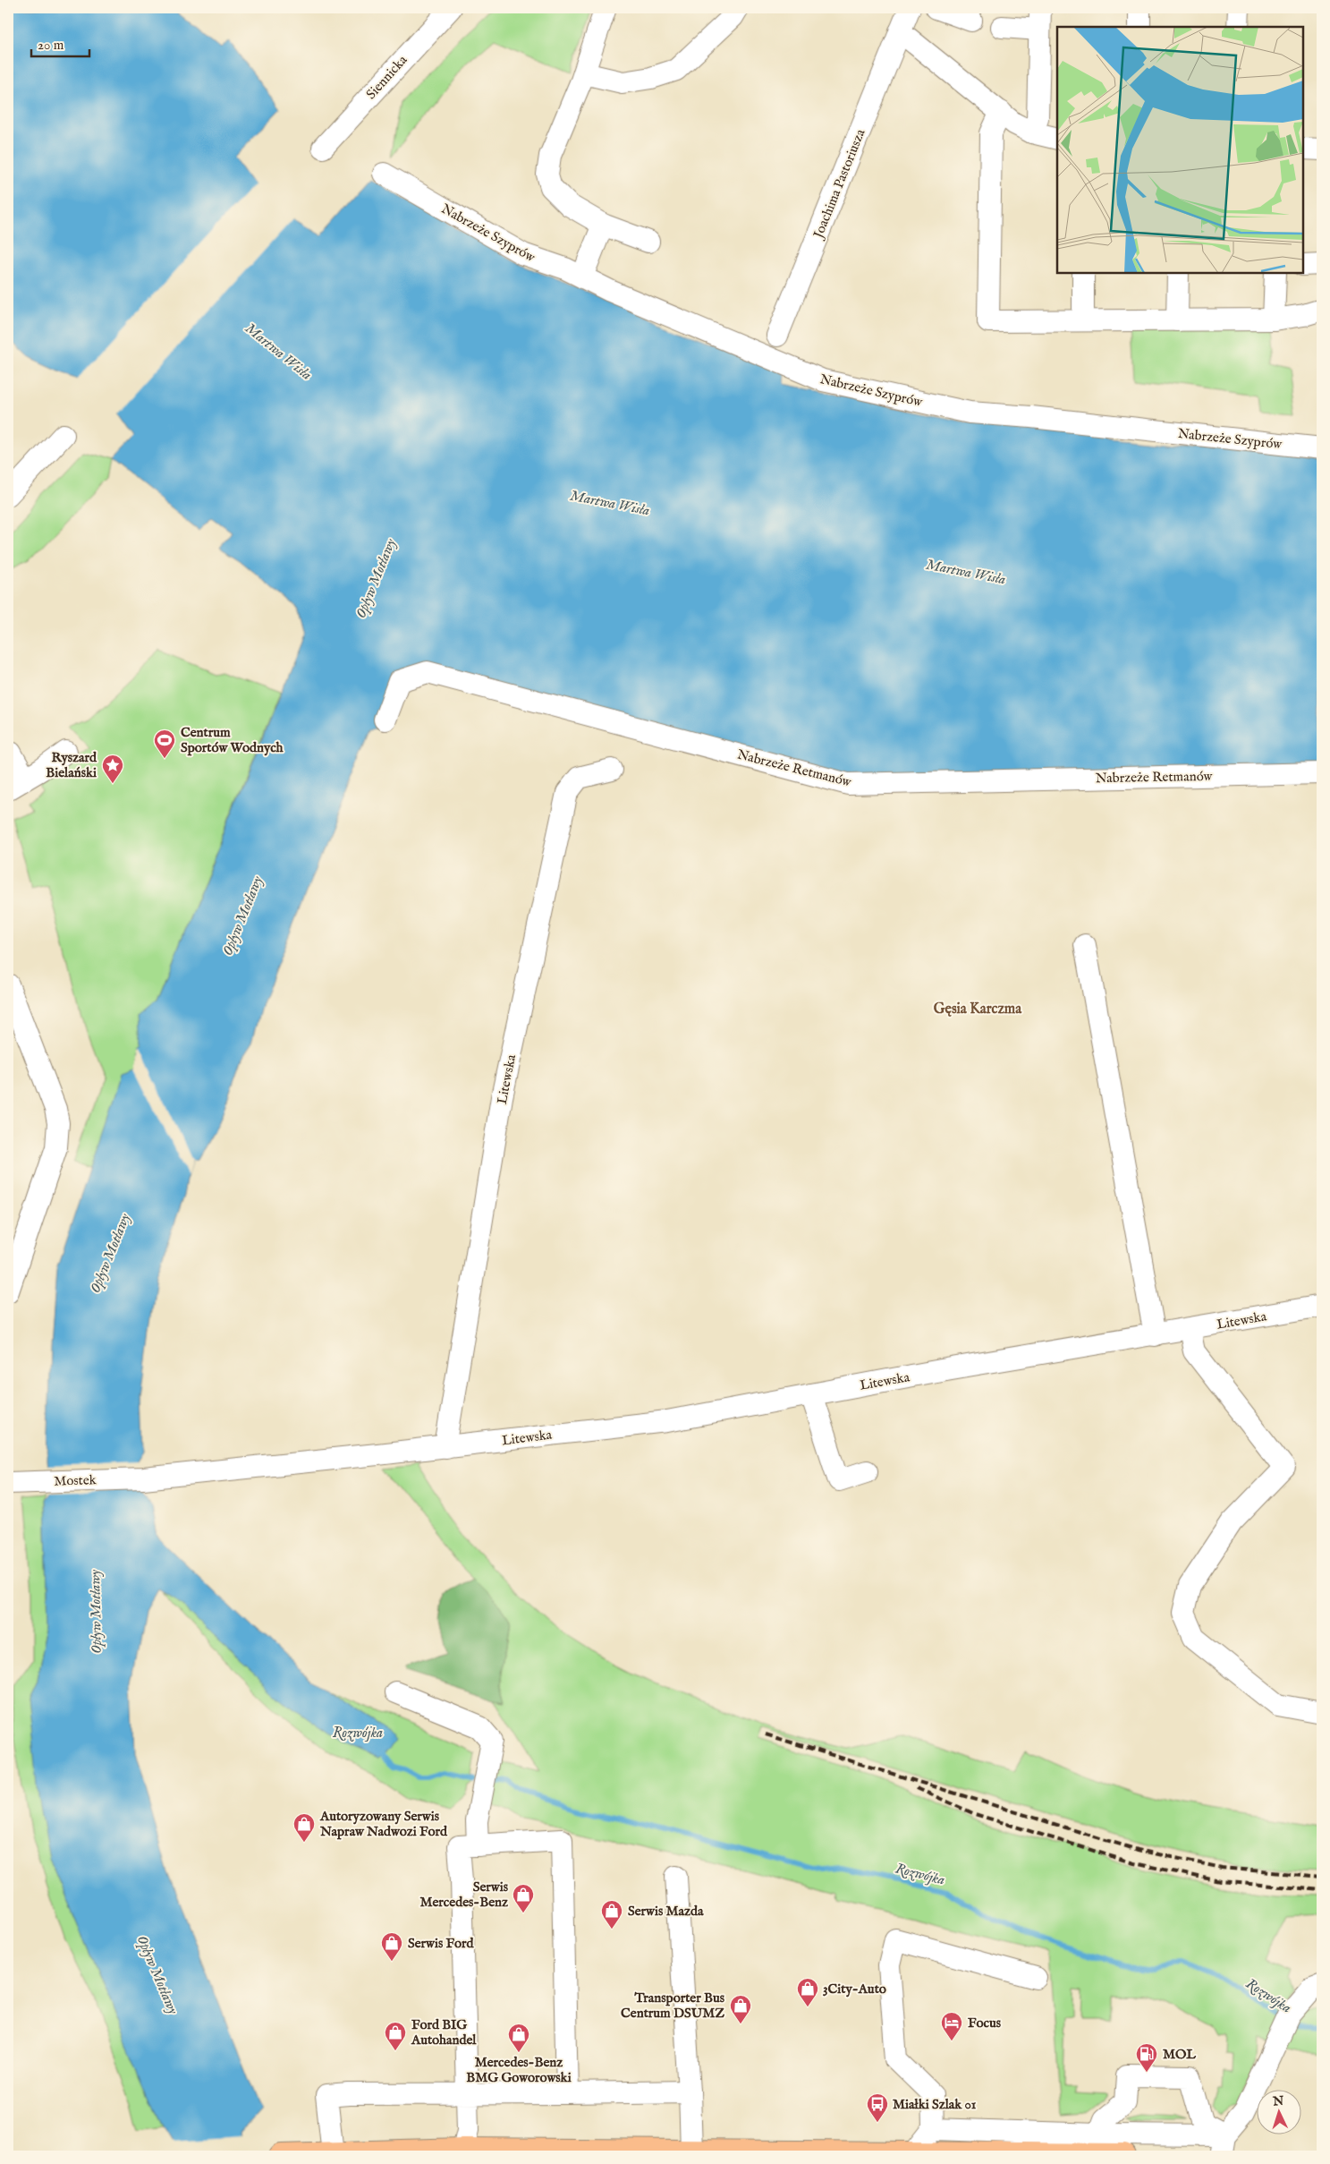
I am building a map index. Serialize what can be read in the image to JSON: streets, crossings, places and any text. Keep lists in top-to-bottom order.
{
  "streets": {
    "street": [
      "Siennicka",
      "Joachima Pastoriusza",
      "Nabrzeże Szyprów",
      "Nabrzeże Retmanów",
      "Litewska",
      "Mostek"
    ]
  },
  "crossings": [
    ["Litewska", "Mostek"]
  ],
  "districts": ["Gęsia Karczma"],
  "water": ["Martwa Wisła", "Opływ Motławy", "Rozwójka"],
  "places": {
    "sports": ["Centrum Sportów Wodnych"],
    "place": ["Ryszard Bielański"],
    "shop": [
      "Autoryzowany Serwis Napraw Nadwozi Ford",
      "Serwis Mercedes-Benz",
      "Serwis Mazda",
      "Serwis Ford",
      "3City-Auto",
      "Transporter Bus Centrum DSUMZ",
      "Ford BIG Autohandel",
      "Mercedes-Benz BMG Goworowski"
    ],
    "hotel": ["Focus"],
    "fuel station": ["MOL"],
    "bus stop": ["Miałki Szlak 01"]
  },
  "scale_bar": "20 m",
  "north": "top"
}
